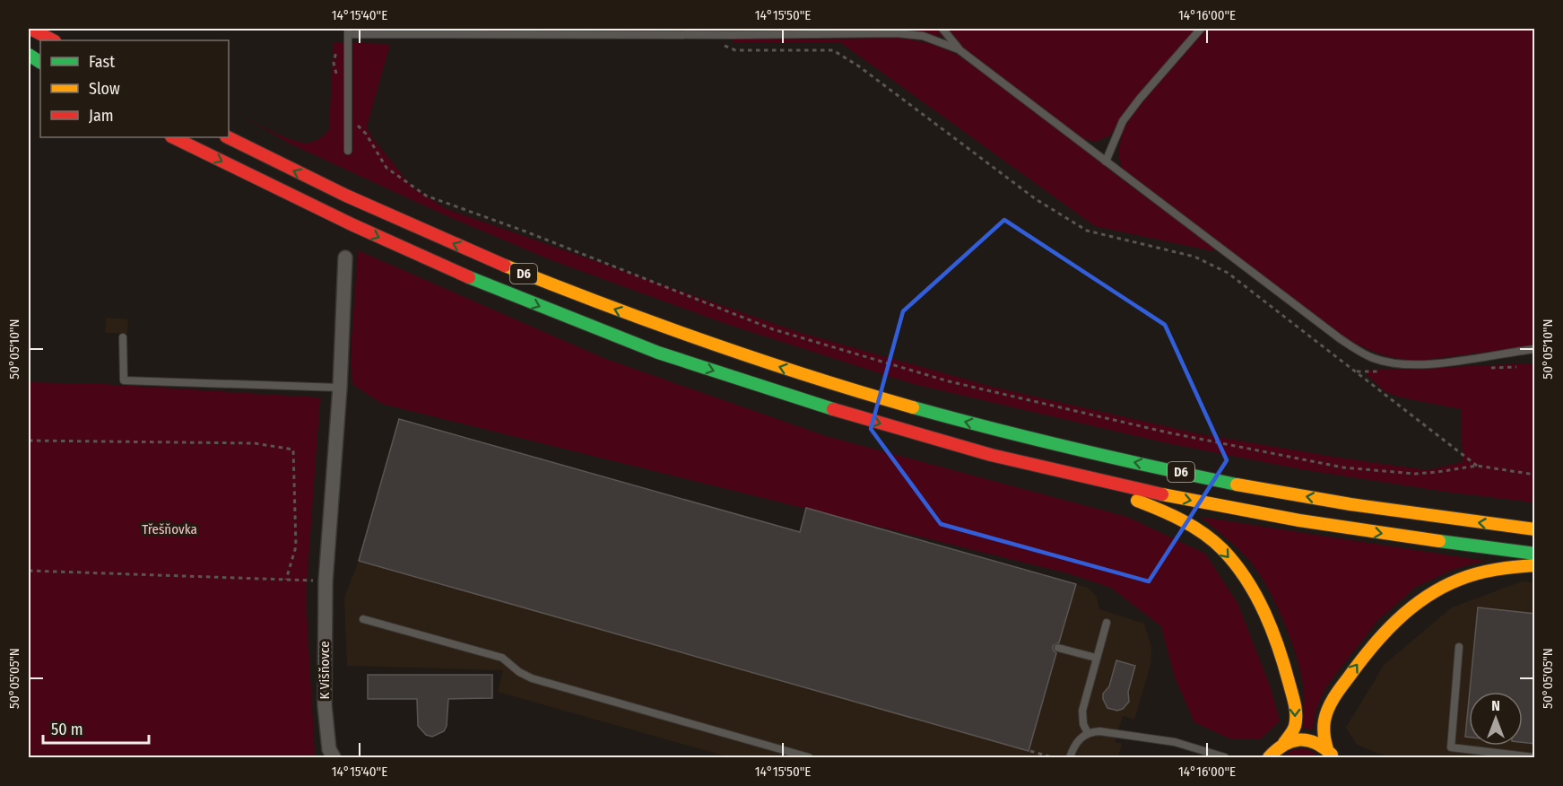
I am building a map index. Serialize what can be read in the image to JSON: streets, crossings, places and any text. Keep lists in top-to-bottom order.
{
  "streets": {
    "main road": ["D6"],
    "street": ["K Višňovce"]
  },
  "parks": ["Třešňovka"],
  "legend": ["Fast", "Slow", "Jam"],
  "scale_bar": "50 m",
  "north": "top",
  "coordinates": [
    "14°15'40\"E",
    "14°15'50\"E",
    "14°16'00\"E",
    "50°05'10\"N",
    "50°05'05\"N"
  ]
}
